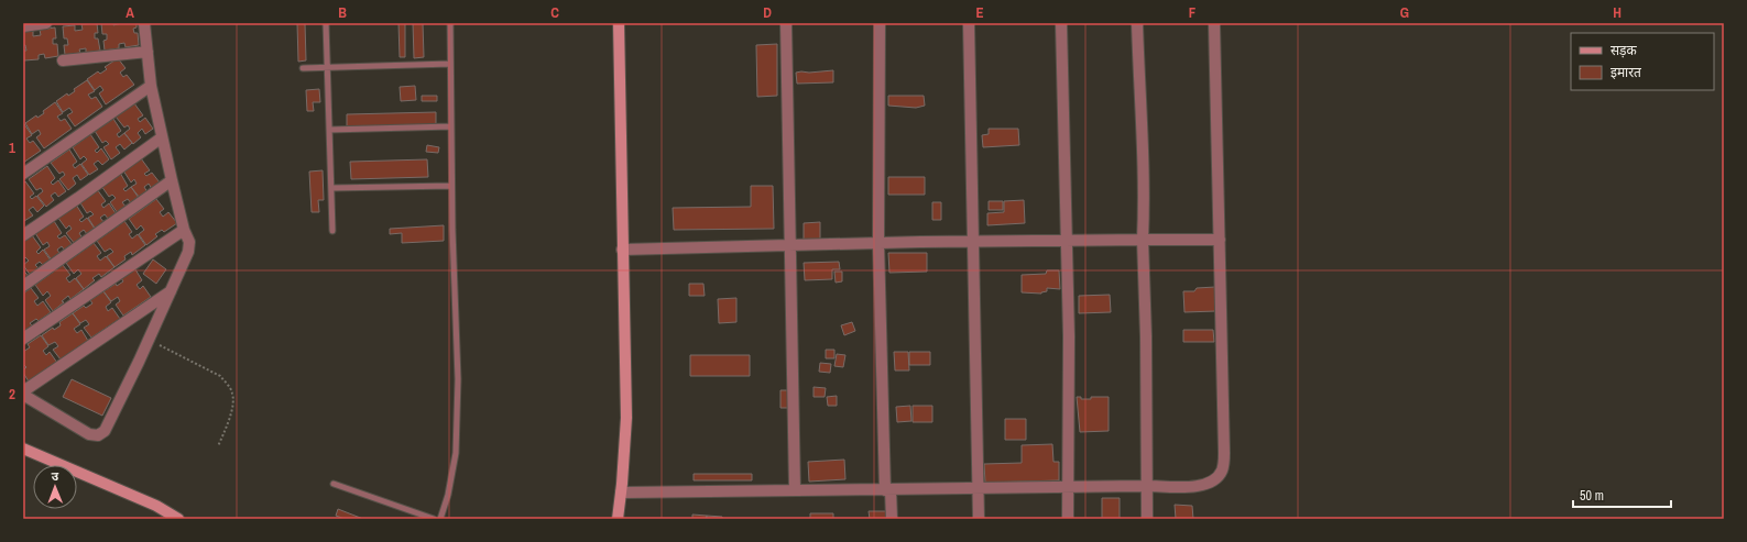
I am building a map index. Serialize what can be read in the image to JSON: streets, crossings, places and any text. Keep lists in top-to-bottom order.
{
  "legend": ["सड़क", "इमारत"],
  "scale_bar": "50 m",
  "north": "top",
  "grid": {
    "columns": [
      "A",
      "B",
      "C",
      "D",
      "E",
      "F",
      "G",
      "H"
    ],
    "rows": ["1", "2"]
  }
}
